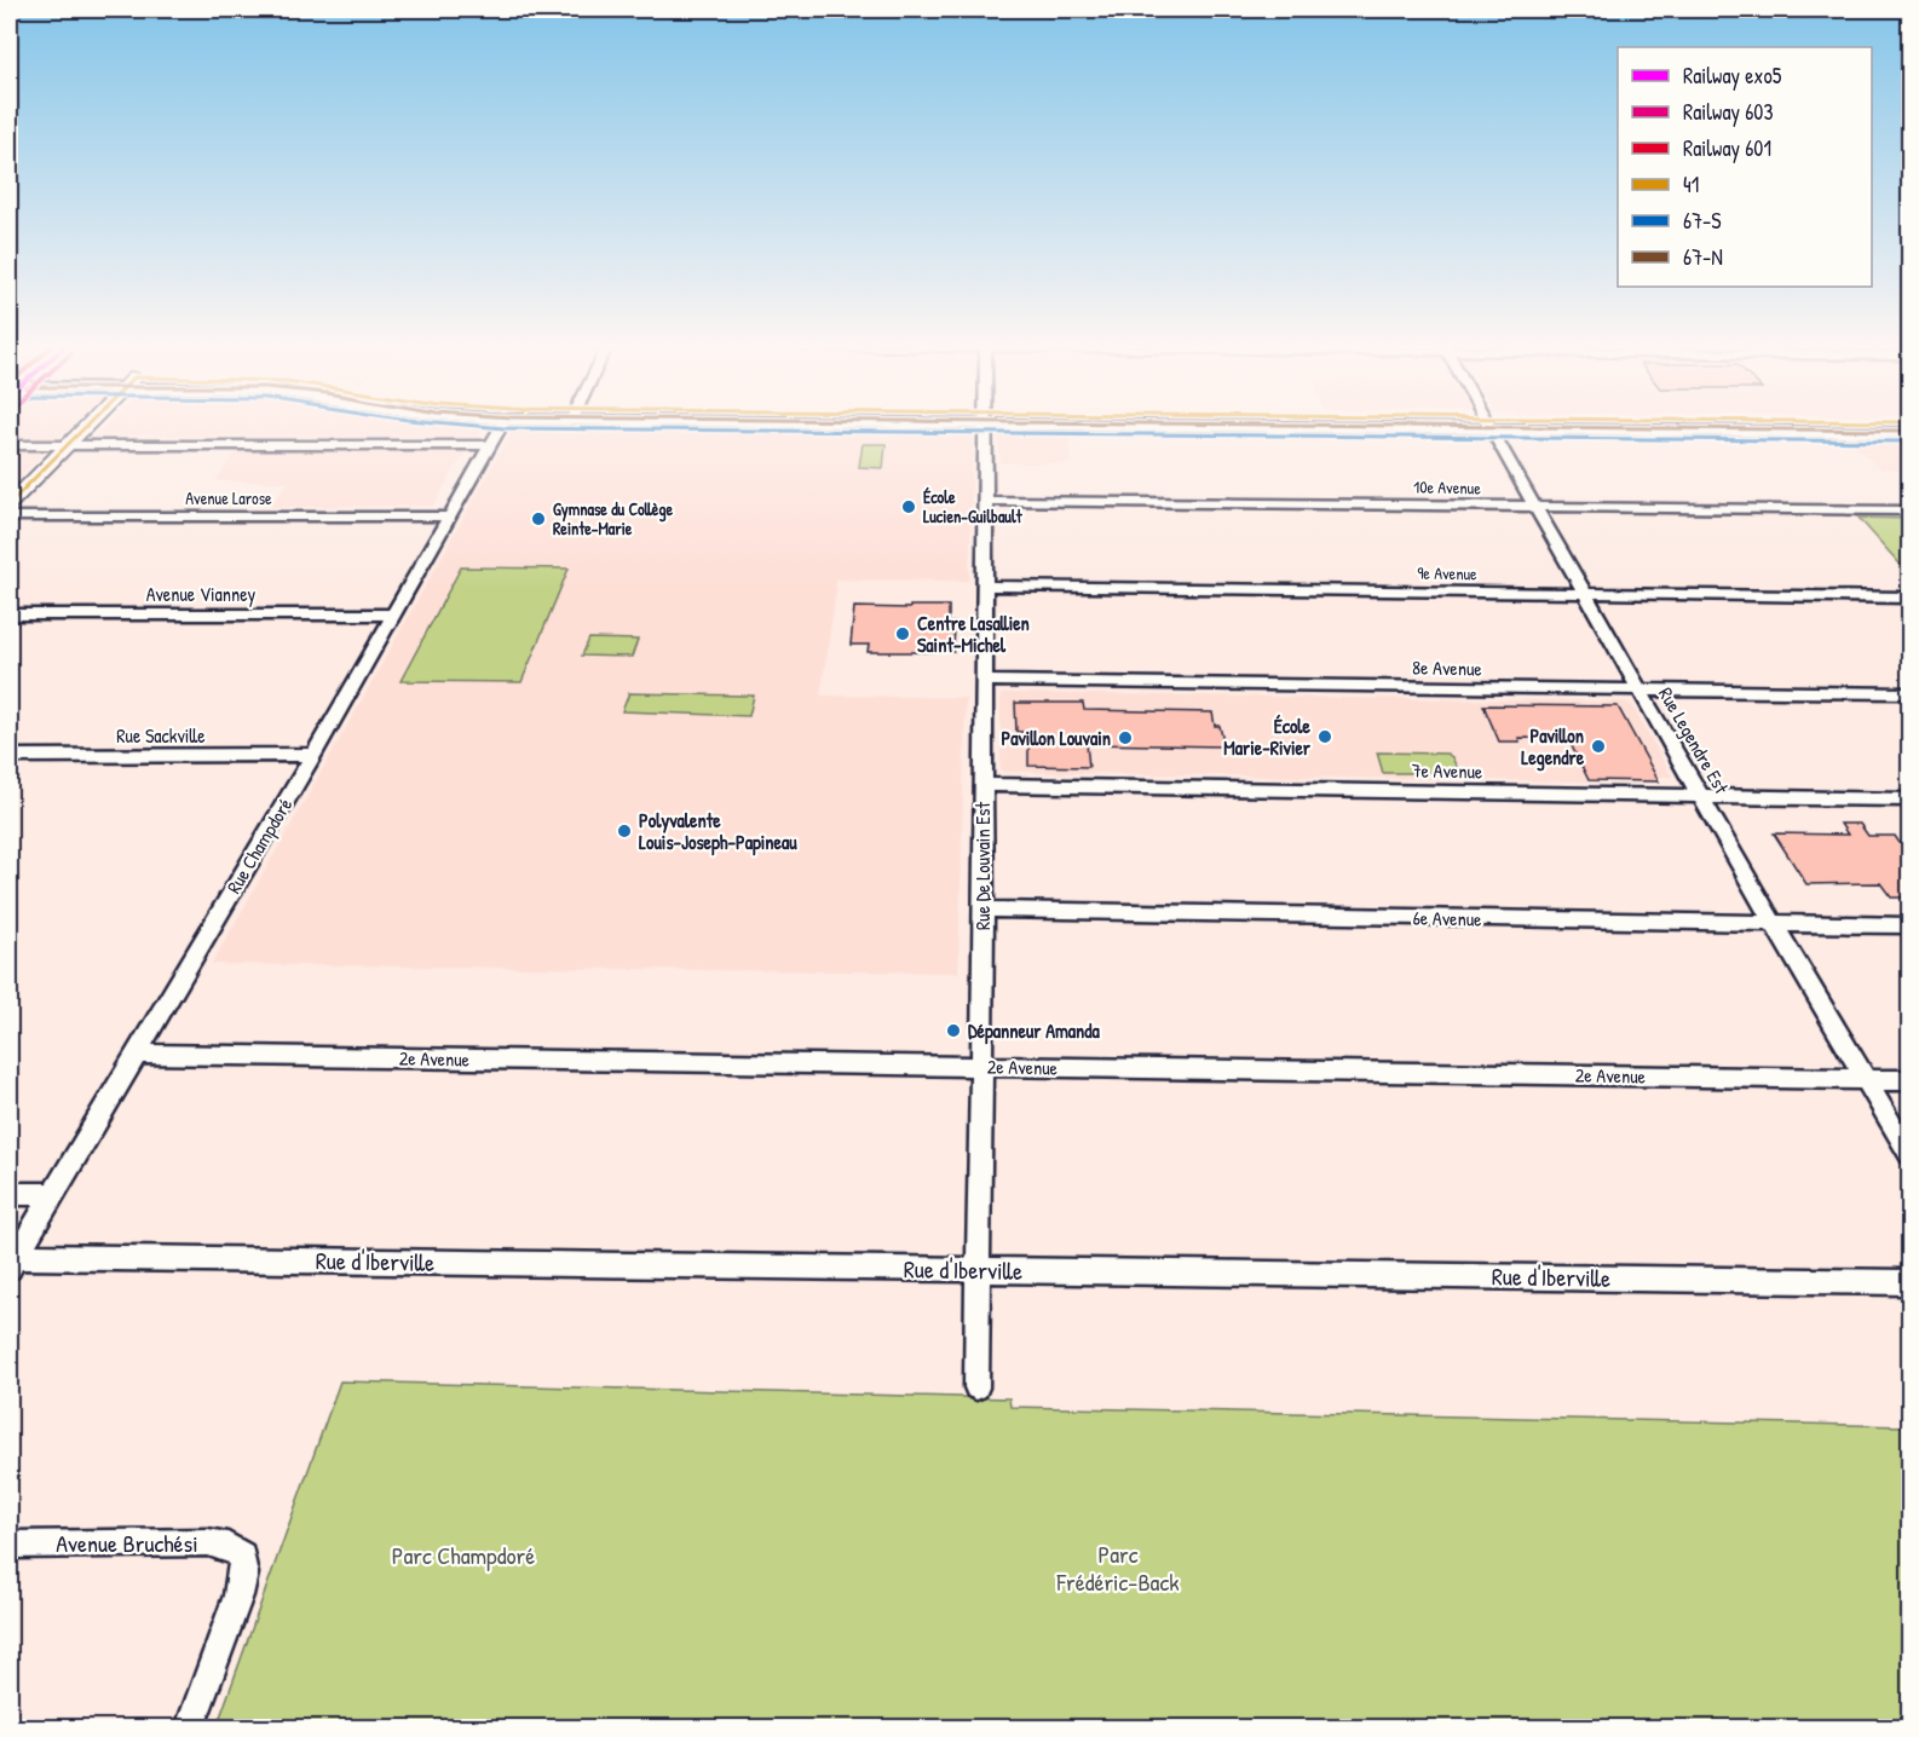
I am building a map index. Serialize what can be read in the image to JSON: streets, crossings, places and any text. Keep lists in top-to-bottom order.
{
  "streets": {
    "street": [
      "10e Avenue",
      "Avenue Larose",
      "9e Avenue",
      "Avenue Vianney",
      "8e Avenue",
      "Rue Sackville",
      "Rue Legendre Est",
      "7e Avenue",
      "Rue Champdoré",
      "Rue De Louvain Est",
      "6e Avenue",
      "2e Avenue",
      "Rue d'Iberville",
      "Avenue Bruchési"
    ]
  },
  "crossings": [
    ["10e Avenue", "Rue Legendre Est"],
    ["10e Avenue", "Rue De Louvain Est"],
    ["Avenue Larose", "Rue Champdoré"],
    ["9e Avenue", "Rue Legendre Est"],
    ["9e Avenue", "Rue De Louvain Est"],
    ["Avenue Vianney", "Rue Champdoré"],
    ["8e Avenue", "Rue Legendre Est"],
    ["8e Avenue", "Rue De Louvain Est"],
    ["Rue Sackville", "Rue Champdoré"],
    ["Rue Legendre Est", "7e Avenue"],
    ["Rue Legendre Est", "6e Avenue"],
    ["Rue Legendre Est", "2e Avenue"],
    ["7e Avenue", "Rue De Louvain Est"],
    ["Rue Champdoré", "2e Avenue"],
    ["Rue Champdoré", "Rue d'Iberville"],
    ["Rue De Louvain Est", "6e Avenue"],
    ["Rue De Louvain Est", "2e Avenue"],
    ["Rue De Louvain Est", "Rue d'Iberville"]
  ],
  "parks": ["Parc Frédéric-Back", "Parc Champdoré"],
  "places": [
    "École Lucien-Guilbault",
    "Gymnase du Collège Reinte-Marie",
    "Centre Lasallien Saint-Michel",
    "École Marie-Rivier",
    "Pavillon Louvain",
    "Pavillon Legendre",
    "Polyvalente Louis-Joseph-Papineau",
    "Dépanneur Amanda"
  ],
  "lines": ["transit line 41", "transit line 67-S", "transit line 67-N"],
  "legend": [
    "Railway exo5",
    "Railway 603",
    "Railway 601",
    "41",
    "67-S",
    "67-N"
  ]
}
